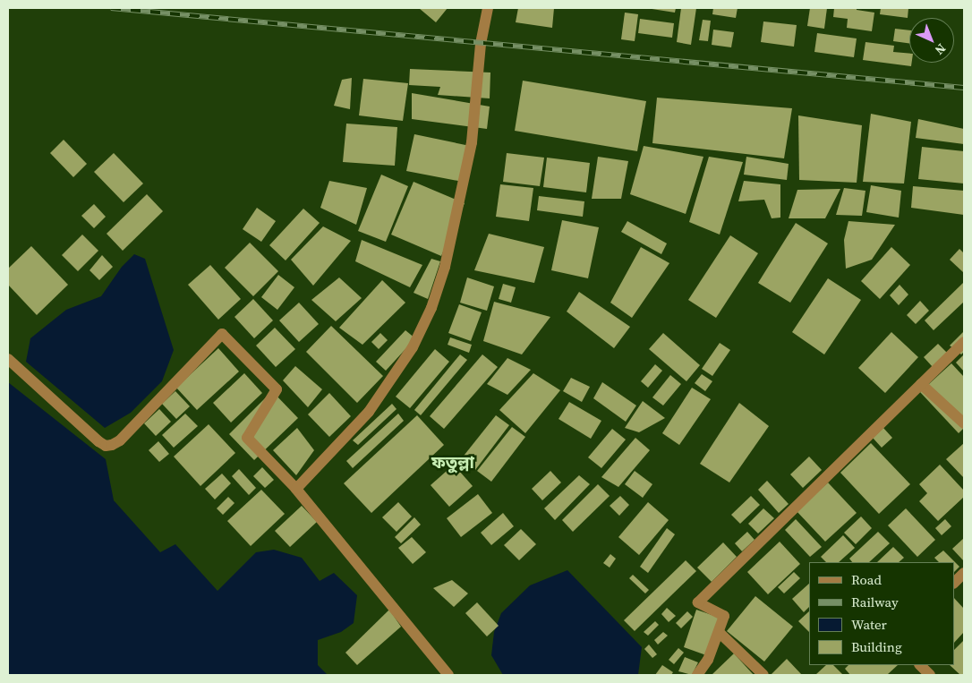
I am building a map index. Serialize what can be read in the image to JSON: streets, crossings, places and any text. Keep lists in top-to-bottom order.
{
  "districts": ["ফতুল্লা"],
  "legend": [
    "Road",
    "Railway",
    "Water",
    "Building"
  ],
  "north": "bottom right"
}
